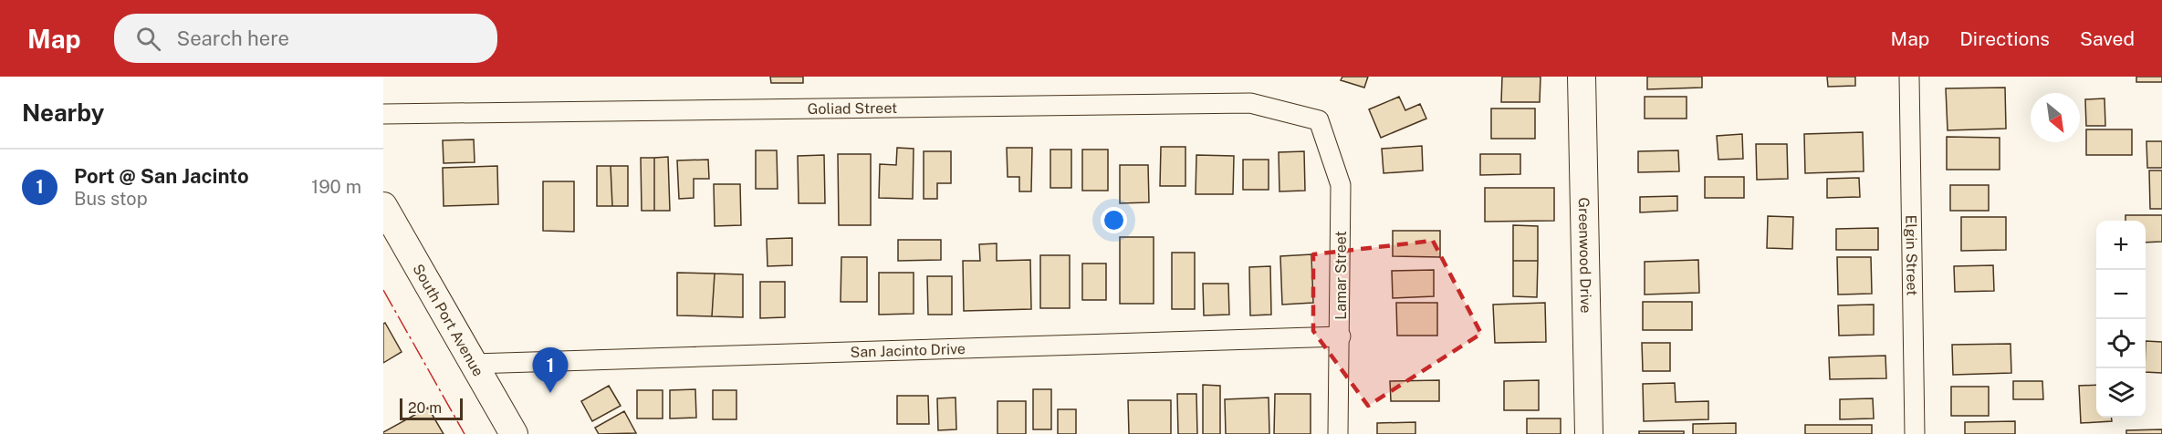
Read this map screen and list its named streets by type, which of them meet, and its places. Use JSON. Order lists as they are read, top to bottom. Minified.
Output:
{"streets":{"main road":["Greenwood Drive","South Port Avenue"],"street":["Goliad Street","Elgin Street","Lamar Street","San Jacinto Drive"]},"crossings":[["Goliad Street","Lamar Street"],["Lamar Street","San Jacinto Drive"],["South Port Avenue","San Jacinto Drive"]],"scale_bar":"20 m","north":"bottom right","page":{"header":"Map","search":"Search here","nav":["Map","Directions","Saved"],"heading":"Nearby","list":[{"mark":"1","name":"Port @ San Jacinto","note":"Bus stop","value":"190 m"}],"map_buttons":["+","−"],"pins":"1","scale":"20 m"}}
